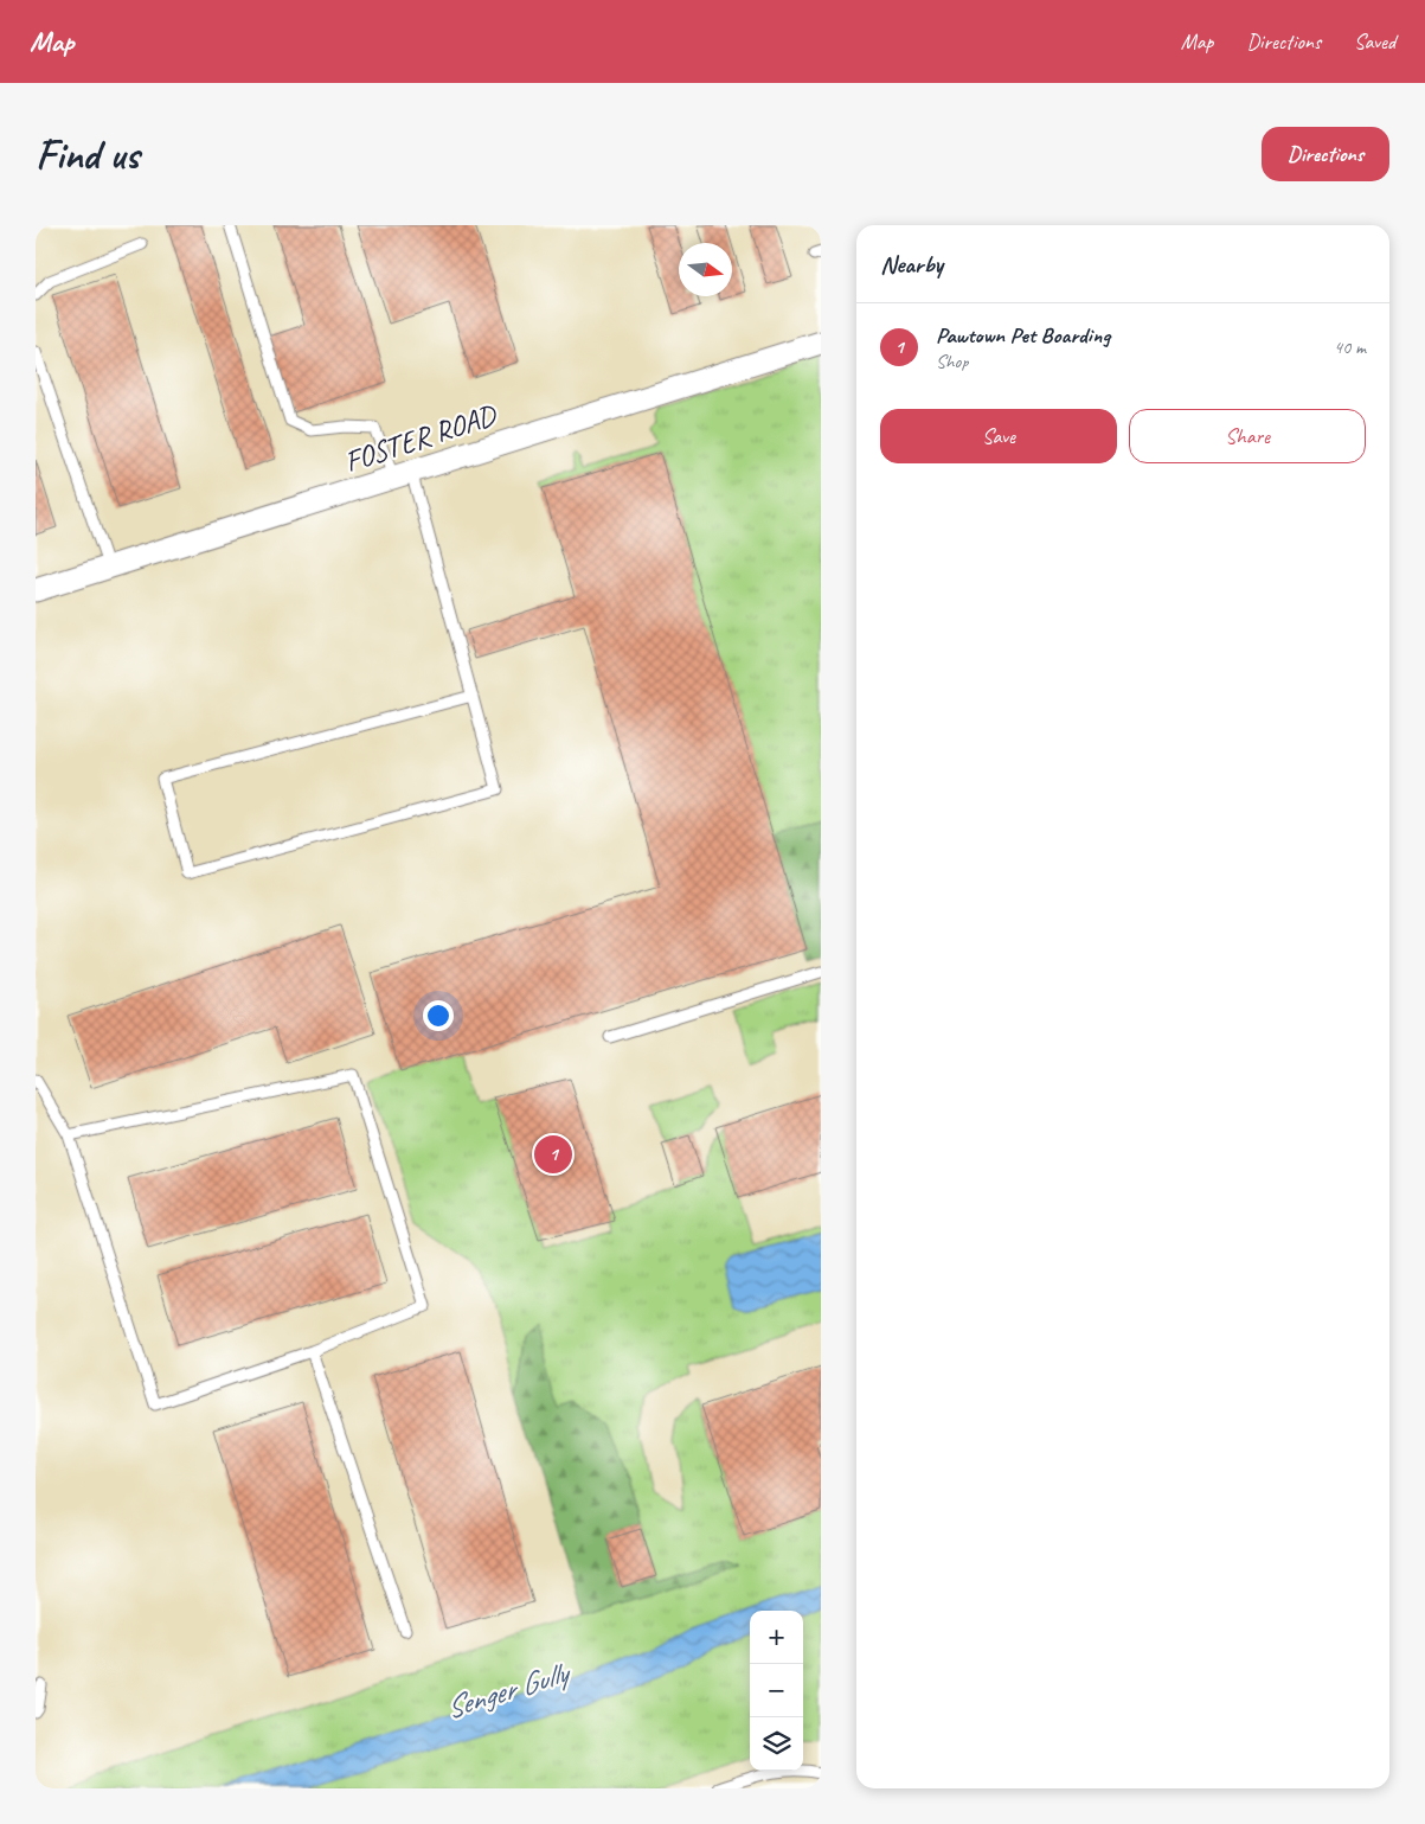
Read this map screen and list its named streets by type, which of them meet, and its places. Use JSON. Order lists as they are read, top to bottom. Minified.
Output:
{"streets":{"street":["FOSTER ROAD"]},"water":["Senger Gully"],"north":"right","page":{"header":"Map","nav":["Map","Directions","Saved"],"buttons":["Directions",["Save","Share"]],"title":"Find us","heading":"Nearby","list":[{"mark":"1","name":"Pawtown Pet Boarding","note":"Shop","value":"40 m"}],"pins":"1","map_buttons":["+","−"]}}
